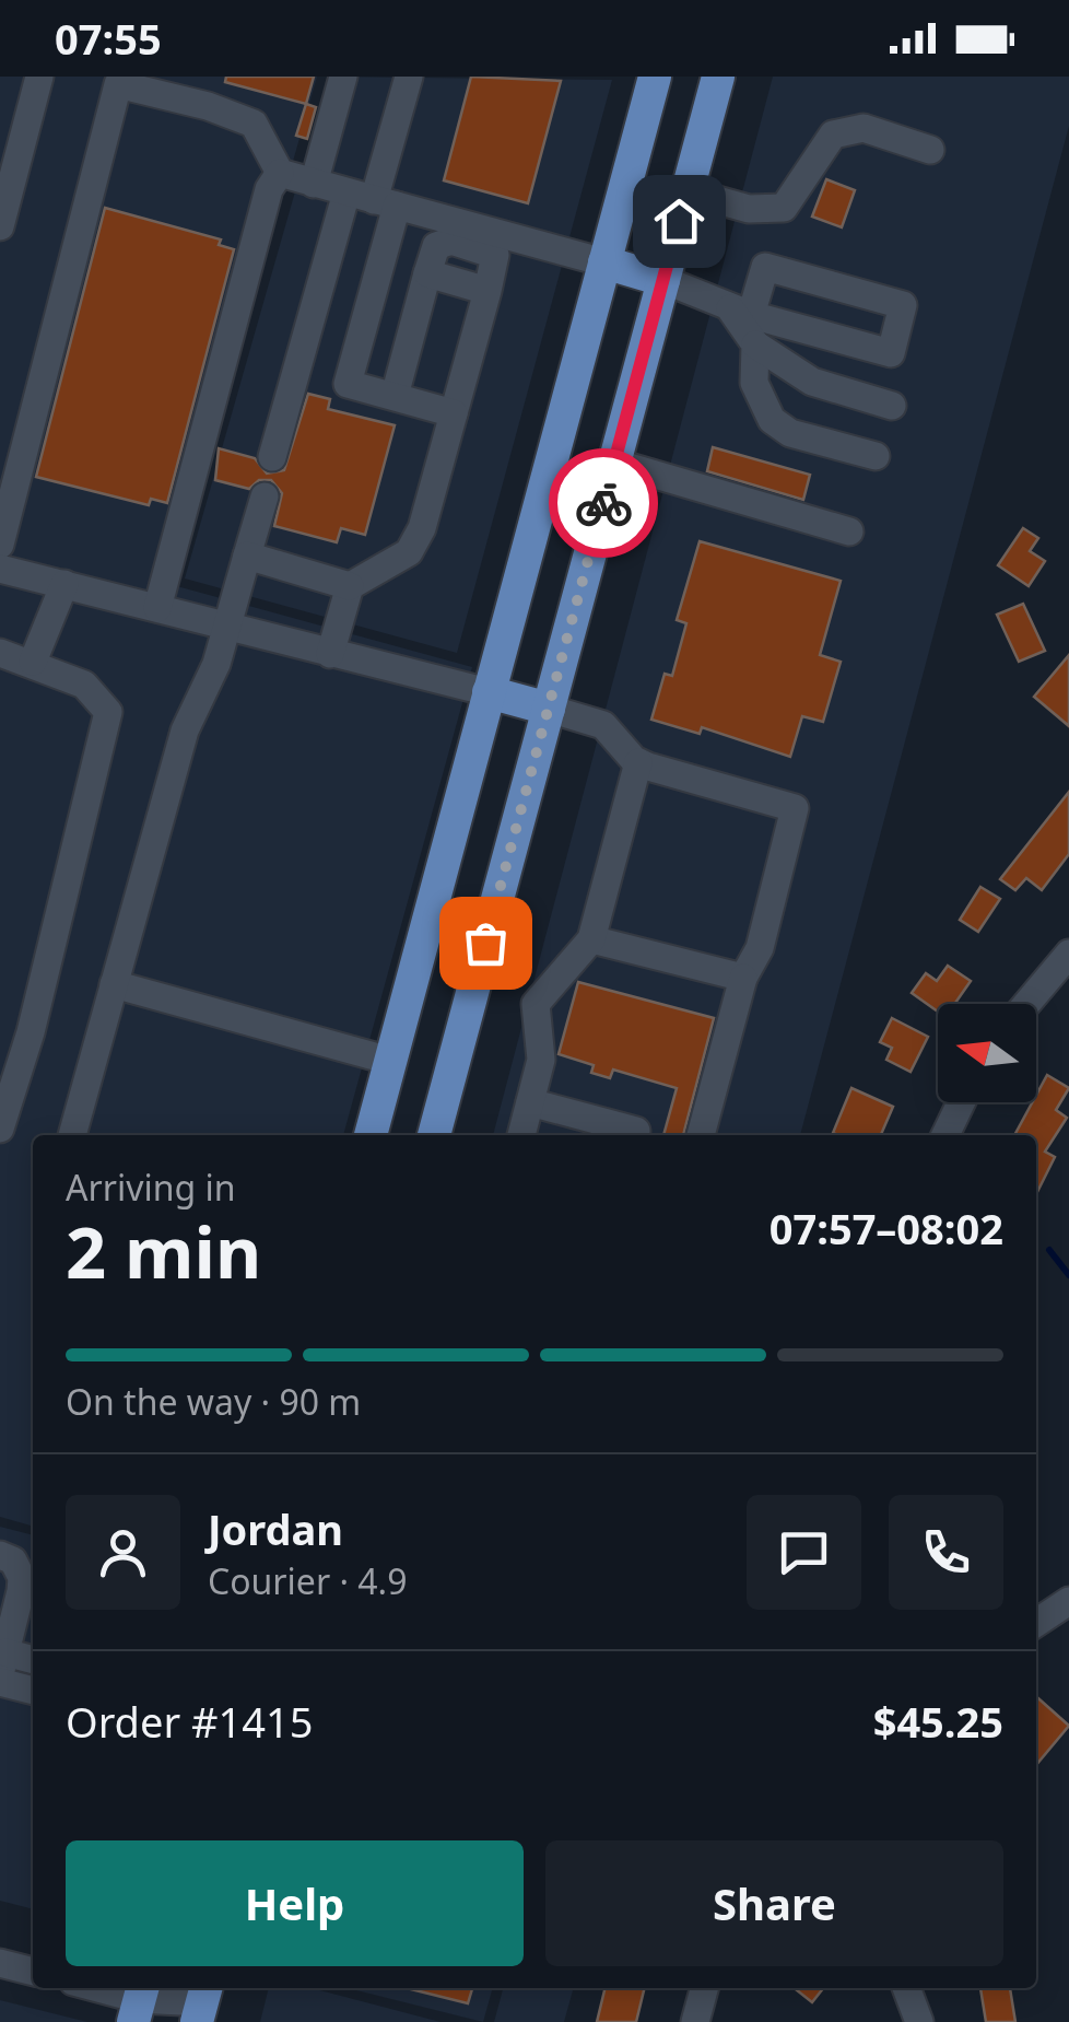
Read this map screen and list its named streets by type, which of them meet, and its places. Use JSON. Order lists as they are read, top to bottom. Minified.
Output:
{"north":"left","page":{"status":"07:55","heading":["2 min","Arriving in","07:57–08:02"],"panel":["Jordan","Courier · 4.9","Order #1415","$45.25"],"bar":"On the way · 90 m","buttons":["Help","Share"]}}
